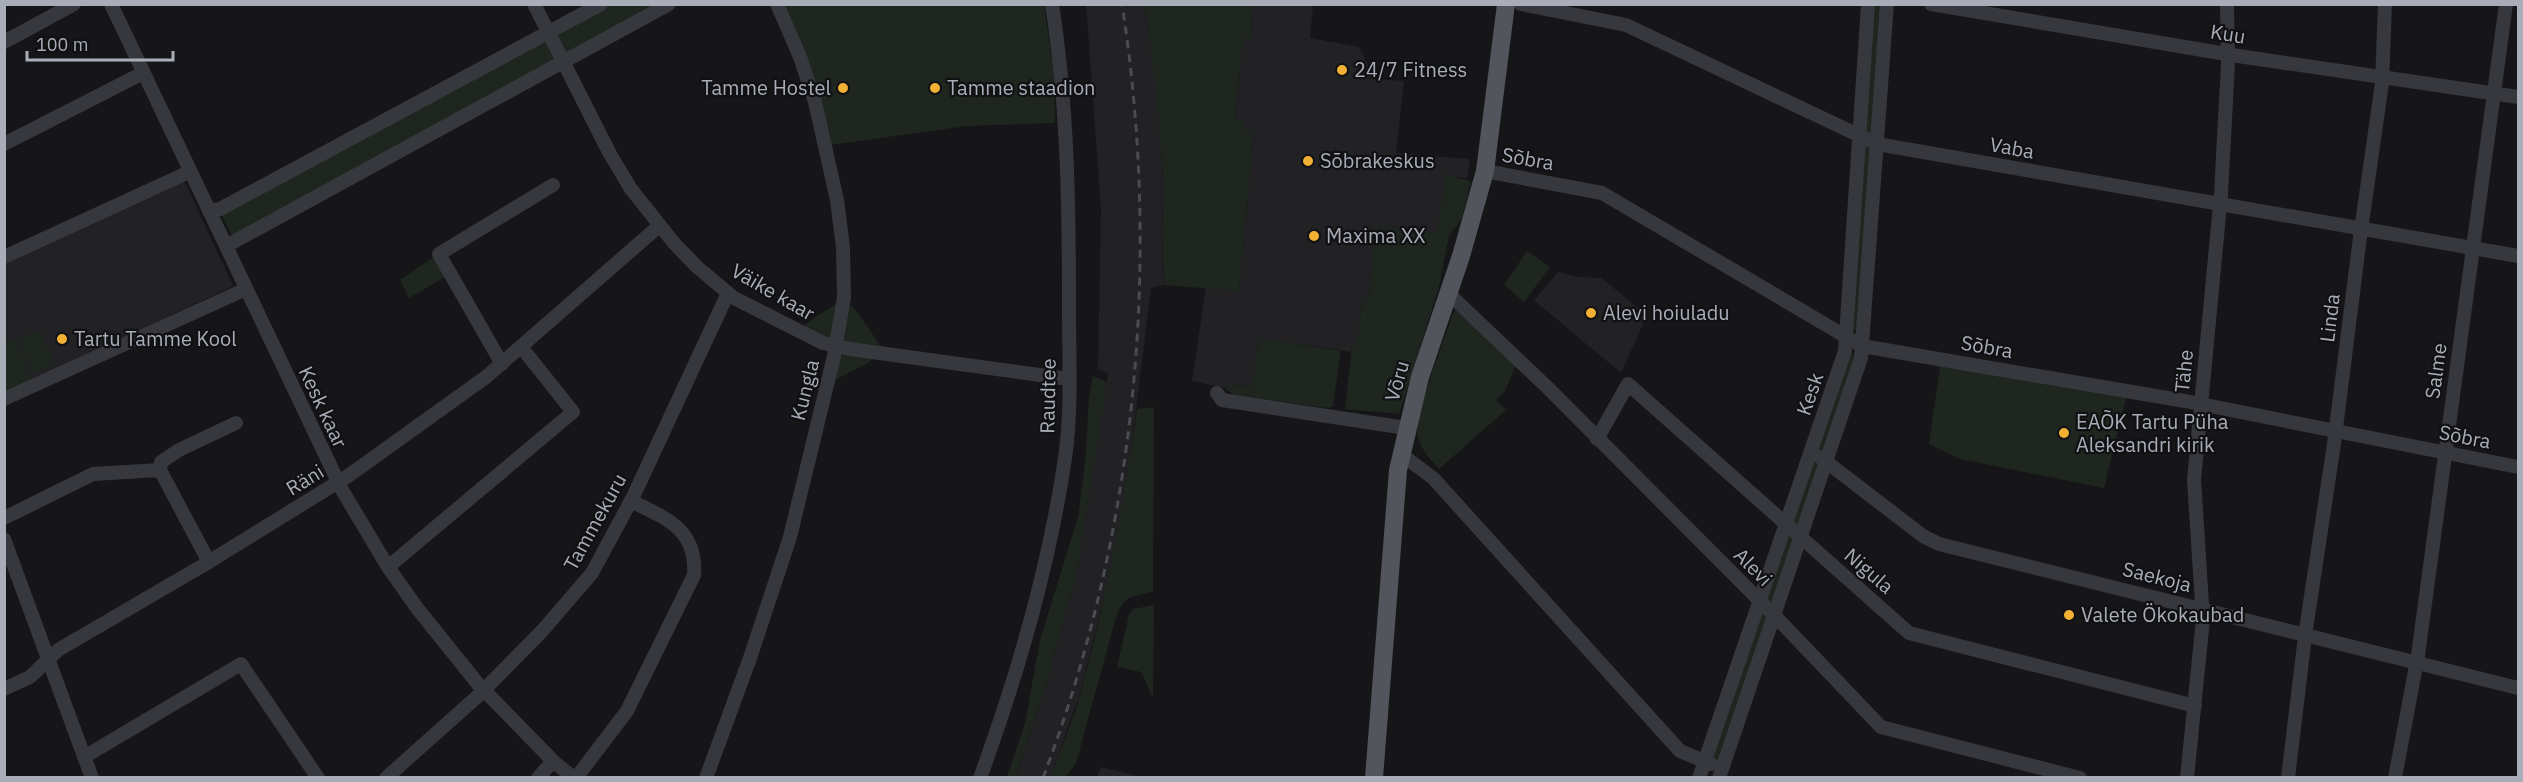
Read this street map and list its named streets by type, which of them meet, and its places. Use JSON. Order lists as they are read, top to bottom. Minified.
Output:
{"streets":{"main road":["Võru"],"street":["Kuu","Vaba","Sõbra","Väike kaar","Linda","Tähe","Salme","Kungla","Kesk","Raudtee","Kesk kaar","Räni","Tammekuru","Alevi","Nigula","Saekoja"]},"crossings":[["Kuu","Linda"],["Kuu","Tähe"],["Kuu","Salme"],["Vaba","Linda"],["Vaba","Tähe"],["Vaba","Salme"],["Vaba","Kesk"],["Sõbra","Linda"],["Sõbra","Tähe"],["Sõbra","Salme"],["Sõbra","Võru"],["Sõbra","Kesk"],["Väike kaar","Kungla"],["Väike kaar","Raudtee"],["Väike kaar","Räni"],["Väike kaar","Tammekuru"],["Linda","Saekoja"],["Tähe","Nigula"],["Tähe","Saekoja"],["Salme","Saekoja"],["Võru","Alevi"],["Kesk","Alevi"],["Kesk","Nigula"],["Kesk","Saekoja"],["Kesk kaar","Räni"],["Kesk kaar","Tammekuru"],["Alevi","Nigula"]],"places":["24/7 Fitness","Tamme Hostel","Tamme staadion","Sõbrakeskus","Maxima XX","Alevi hoiuladu","Tartu Tamme Kool","EAÕK Tartu Püha Aleksandri kirik","Valete Ökokaubad"],"scale_bar":"100 m"}
